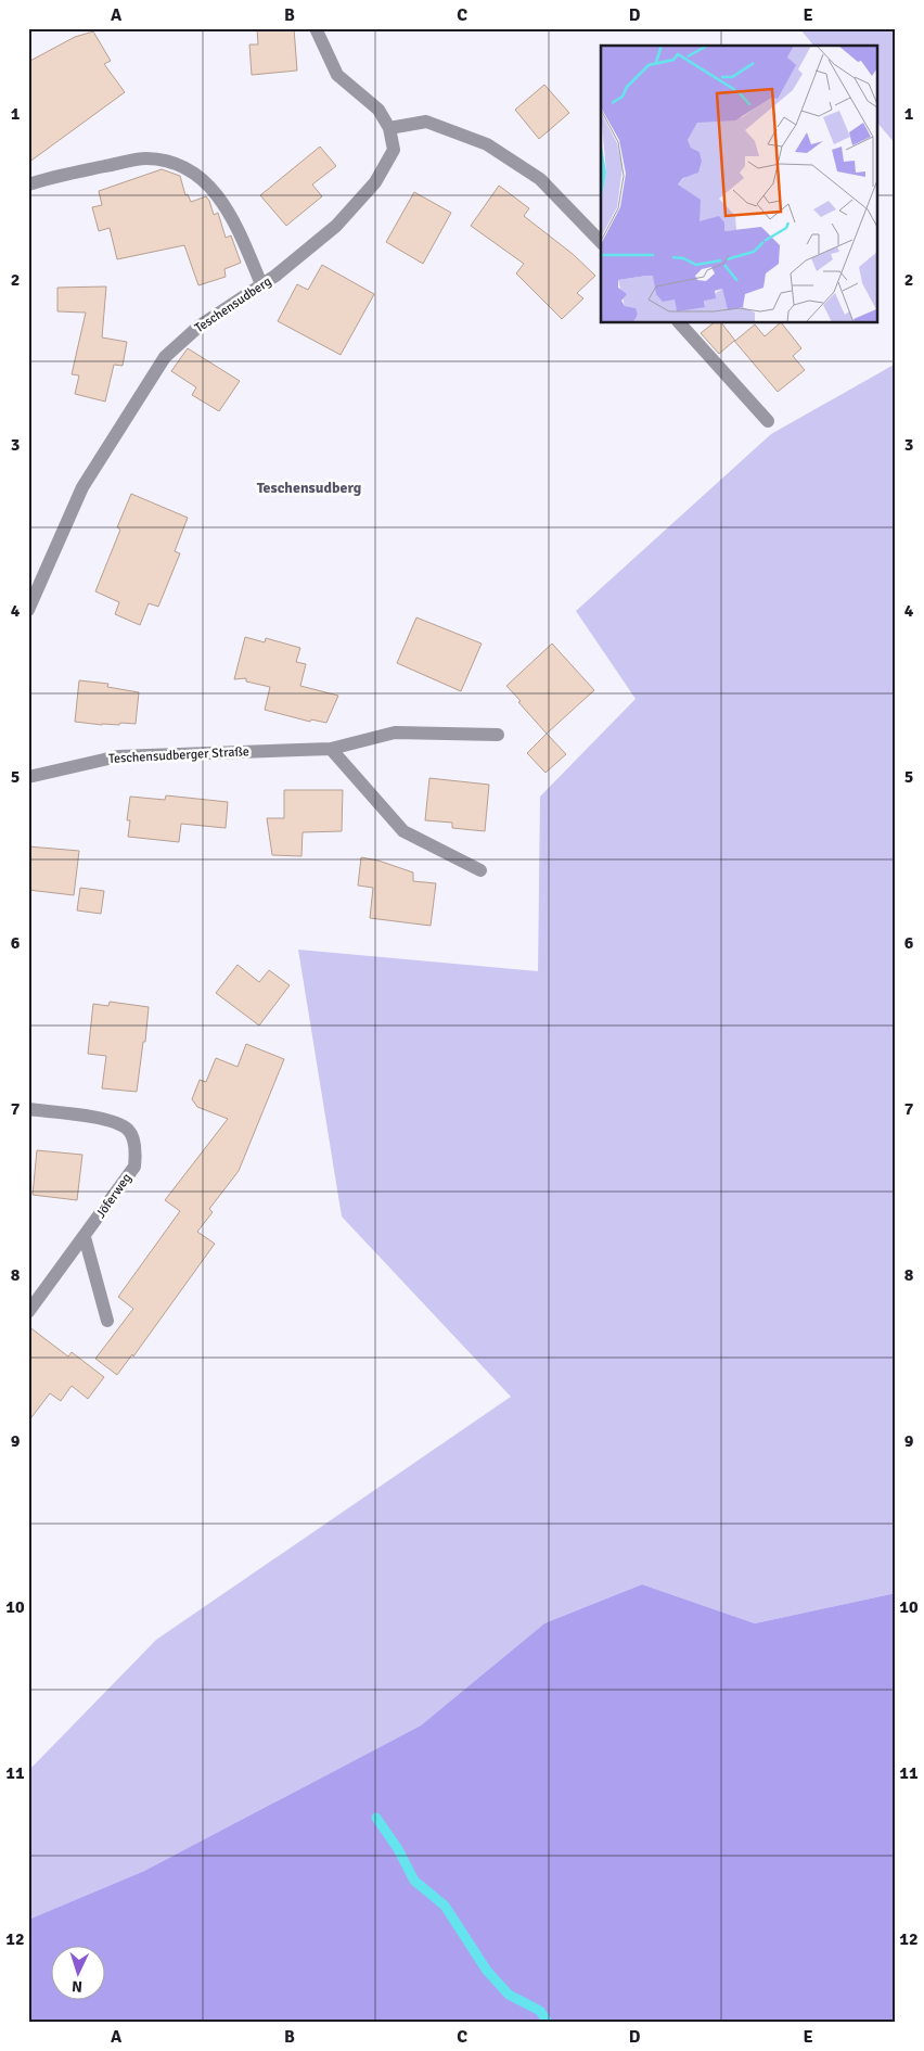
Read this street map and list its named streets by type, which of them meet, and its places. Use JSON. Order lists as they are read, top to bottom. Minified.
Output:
{"streets":{"street":["Teschensudberg","Teschensudberger Straße","Jöferweg"]},"districts":["Teschensudberg"],"north":"bottom","grid":{"columns":["A","B","C","D","E"],"rows":["1","2","3","4","5","6","7","8","9","10","11","12"]}}
